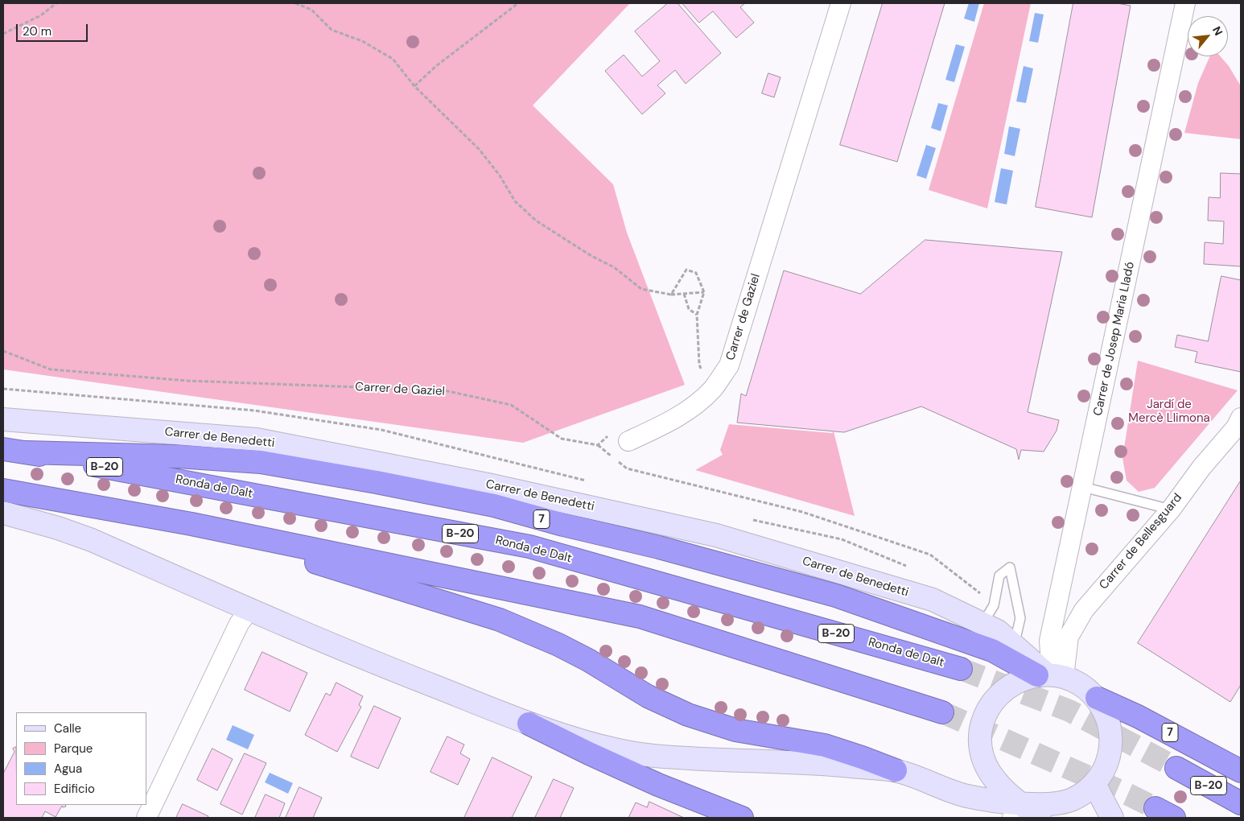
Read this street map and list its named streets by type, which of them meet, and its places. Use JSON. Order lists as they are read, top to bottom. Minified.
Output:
{"streets":{"highway":["B-20","Ronda de Dalt","7"],"street":["Carrer de Gaziel","Carrer de Josep Maria Lladó","Carrer de Benedetti","Carrer de Bellesguard"]},"crossings":[["Carrer de Josep Maria Lladó","Carrer de Benedetti"],["Carrer de Josep Maria Lladó","7"],["Carrer de Josep Maria Lladó","Carrer de Bellesguard"],["Carrer de Benedetti","7"],["Carrer de Benedetti","Carrer de Bellesguard"],["Ronda de Dalt","7"],["7","Carrer de Bellesguard"]],"parks":["Jardí de Mercè Llimona"],"legend":["Calle","Parque","Agua","Edificio"],"scale_bar":"20 m","north":"top right"}
